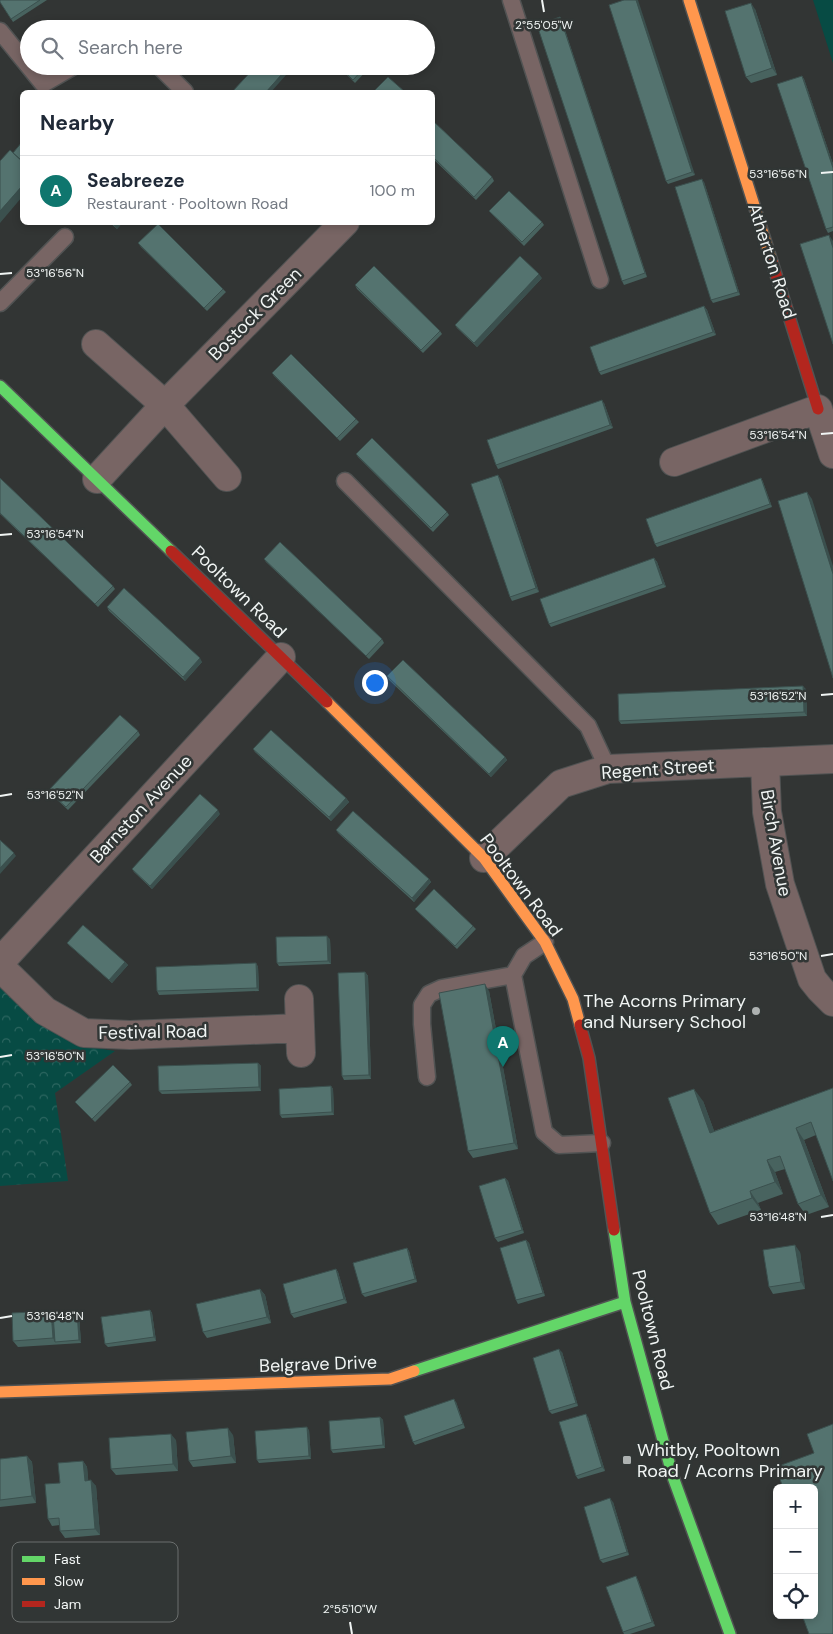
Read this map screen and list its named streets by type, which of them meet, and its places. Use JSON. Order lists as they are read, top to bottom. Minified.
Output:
{"streets":{"street":["Atherton Road","Bostock Green","Pooltown Road","Regent Street","Barnston Avenue","Birch Avenue","Festival Road","Belgrave Drive"]},"crossings":[["Bostock Green","Pooltown Road"],["Pooltown Road","Regent Street"],["Pooltown Road","Barnston Avenue"],["Pooltown Road","Belgrave Drive"],["Regent Street","Birch Avenue"]],"places":{"other":["The Acorns Primary and Nursery School"],"transit":["Whitby, Pooltown Road / Acorns Primary"]},"legend":["Fast","Slow","Jam"],"page":{"search":"Search here","heading":"Nearby","list":[{"mark":"A","name":"Seabreeze","note":"Restaurant · Pooltown Road","value":"100 m"}],"pins":"A","map_buttons":["+","−"]},"coordinates":["2°55'05\"W","53°16'56\"N","53°16'54\"N","53°16'52\"N","53°16'50\"N","53°16'48\"N","2°55'10\"W"]}
